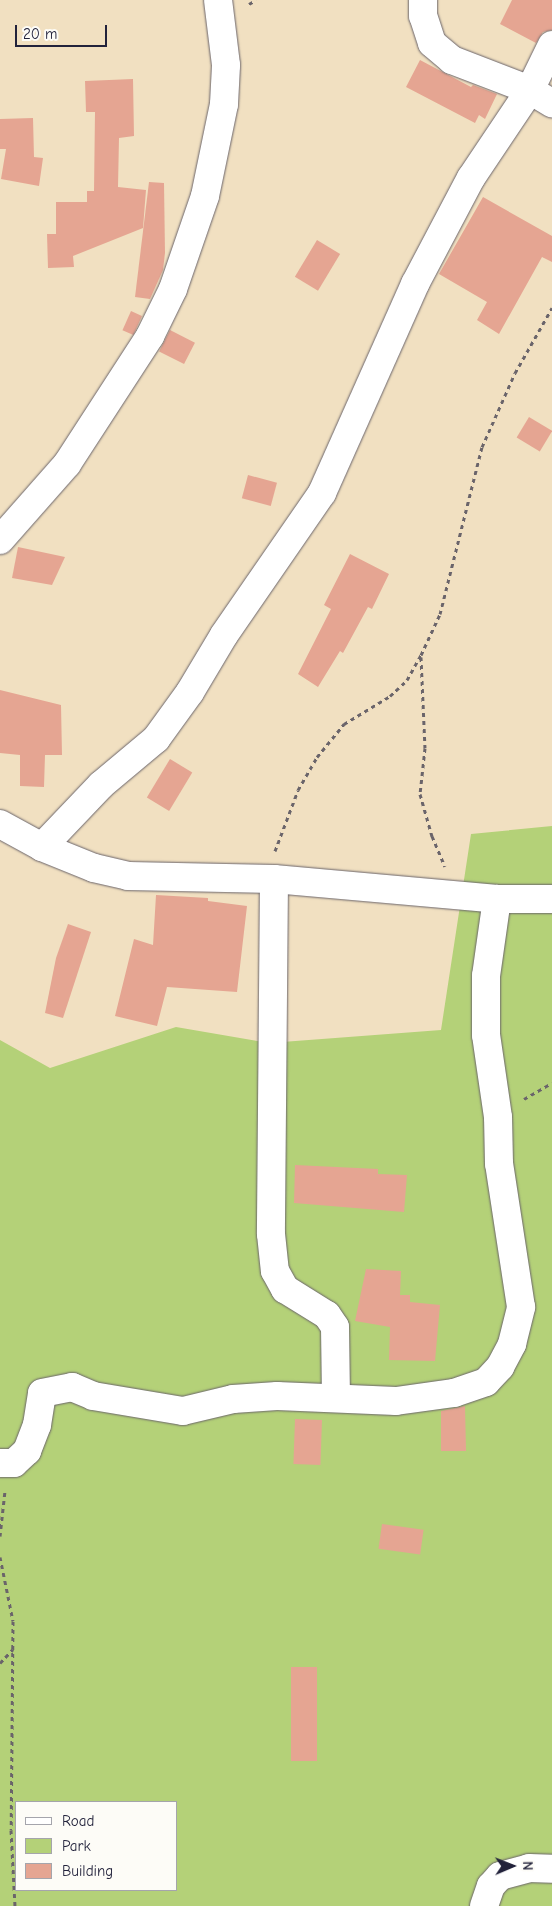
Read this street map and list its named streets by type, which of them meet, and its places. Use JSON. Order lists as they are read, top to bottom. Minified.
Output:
{"legend":["Road","Park","Building"],"scale_bar":"20 m","north":"right"}
